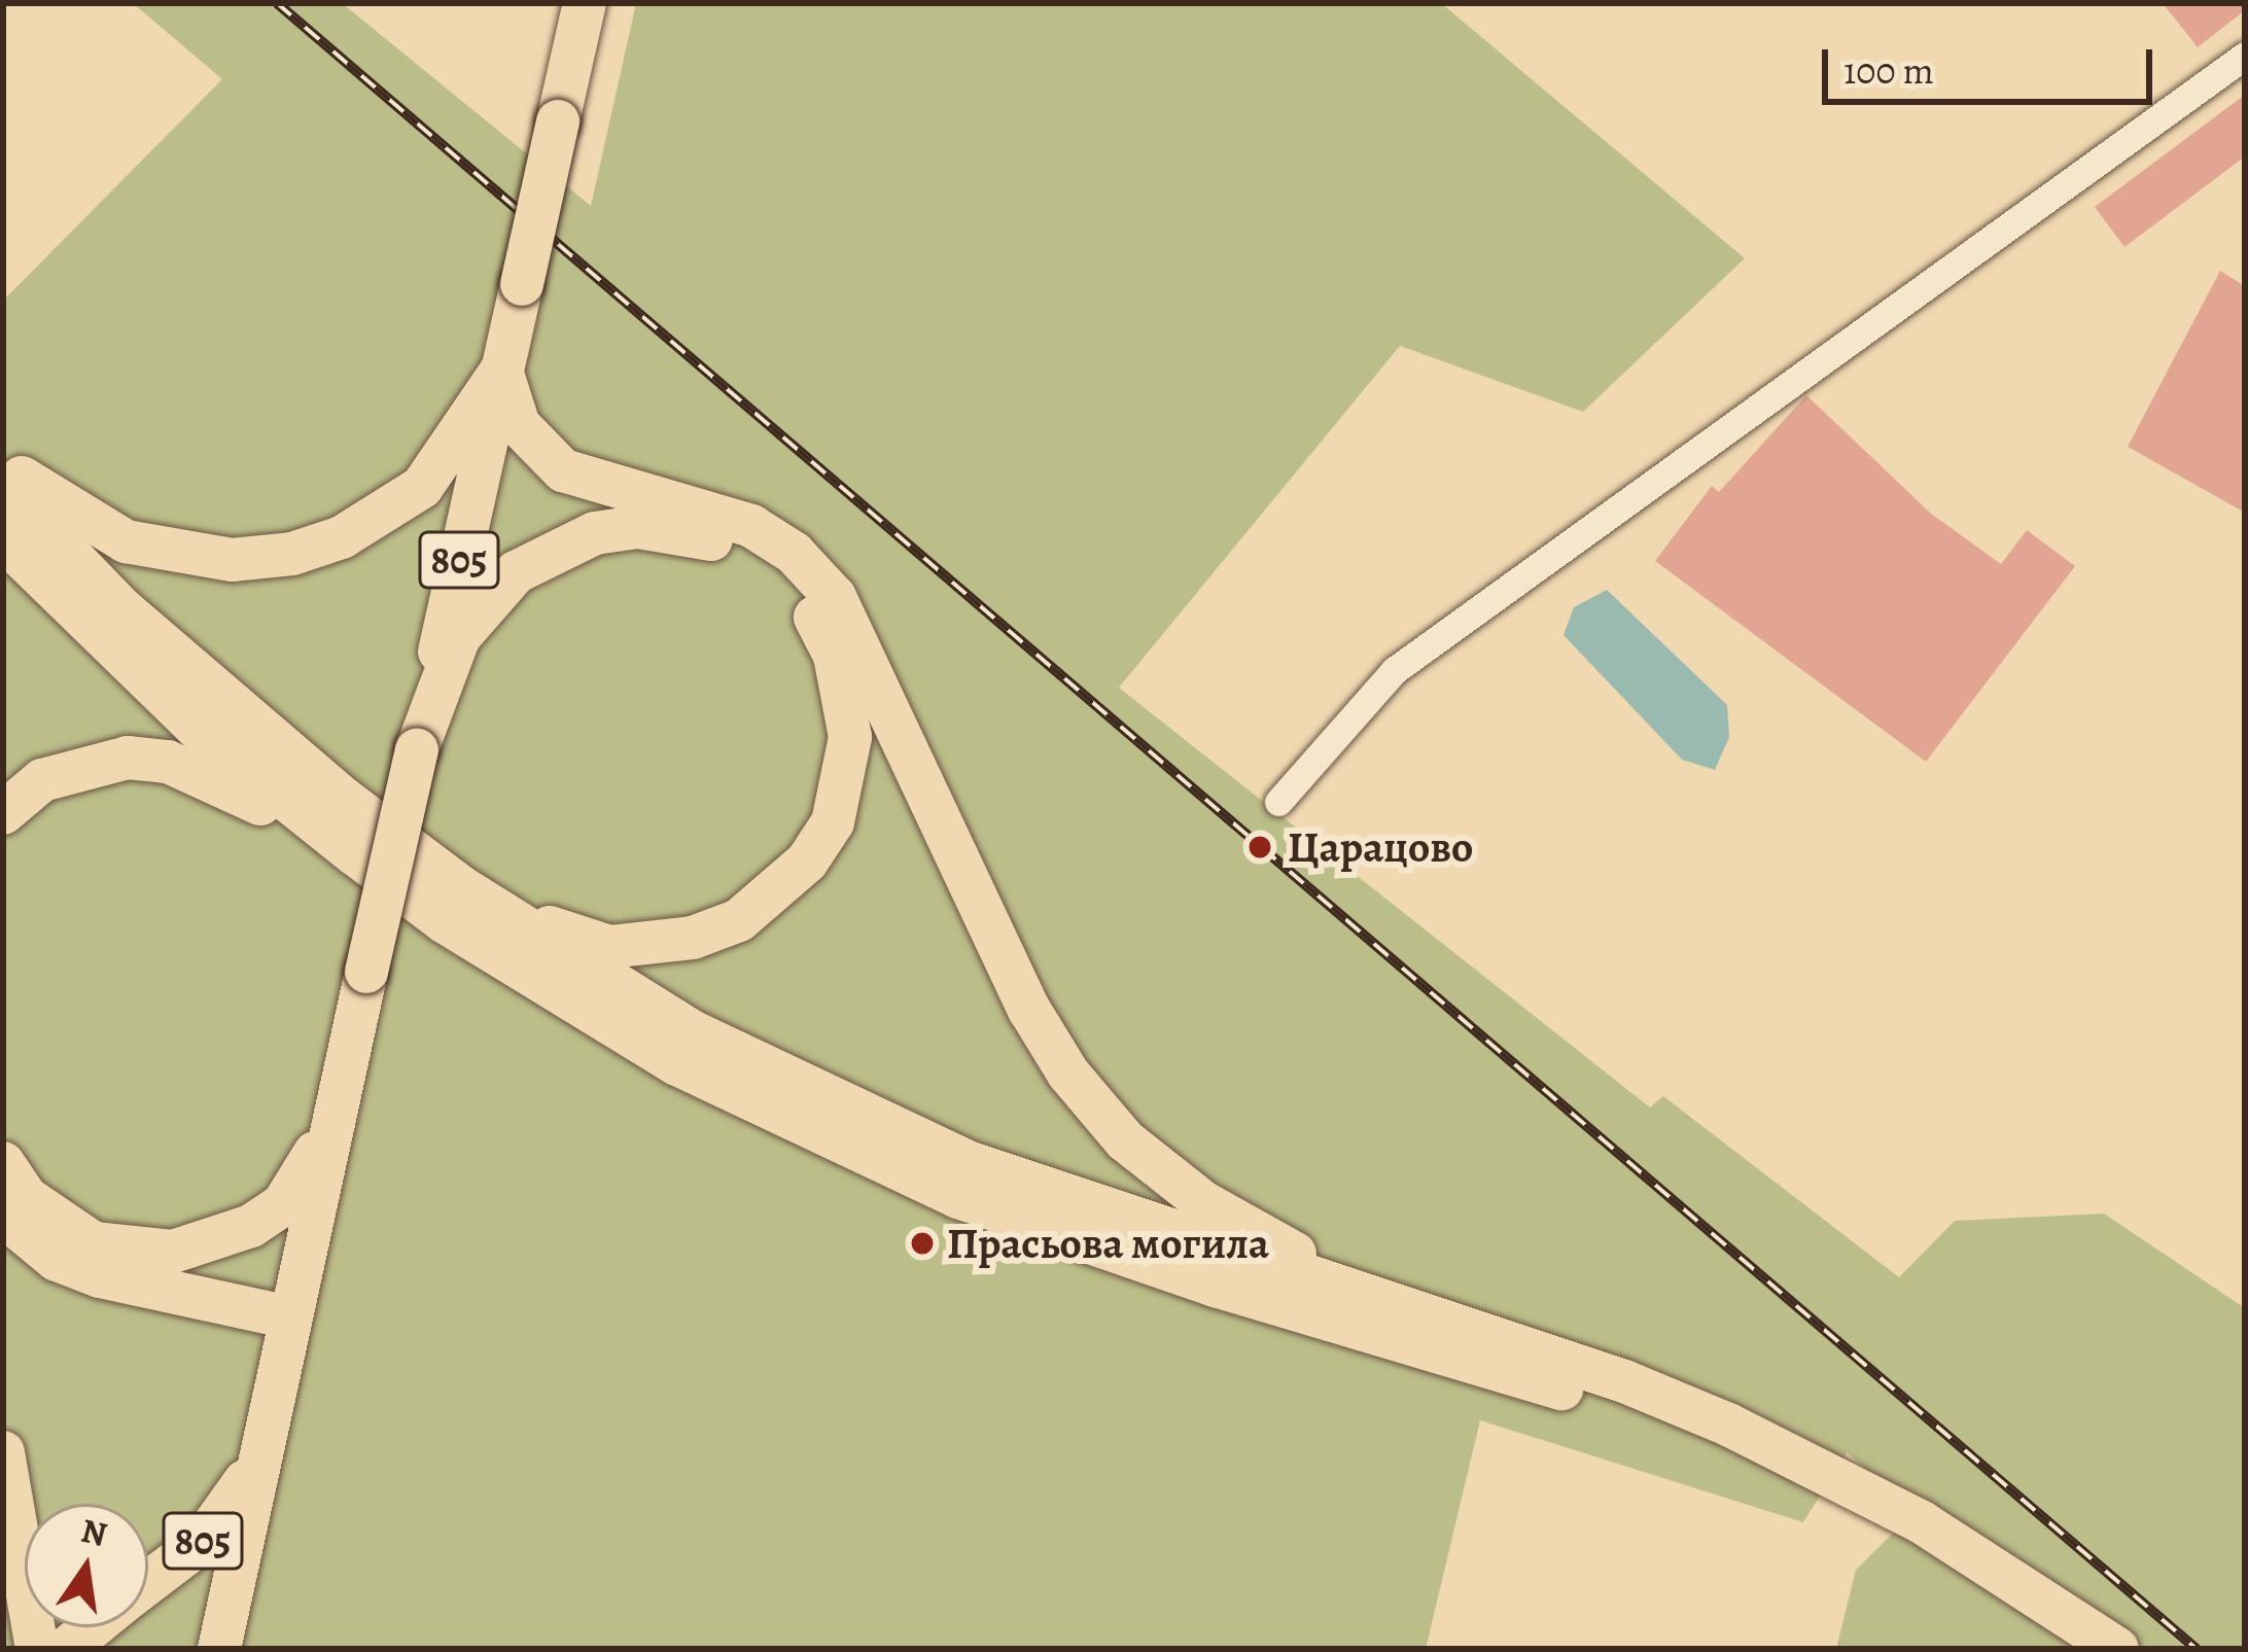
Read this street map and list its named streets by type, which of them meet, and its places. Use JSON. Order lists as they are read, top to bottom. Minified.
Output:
{"streets":{"main road":["805"]},"places":["Царацово","Прасьова могила"],"scale_bar":"100 m","north":"top"}
